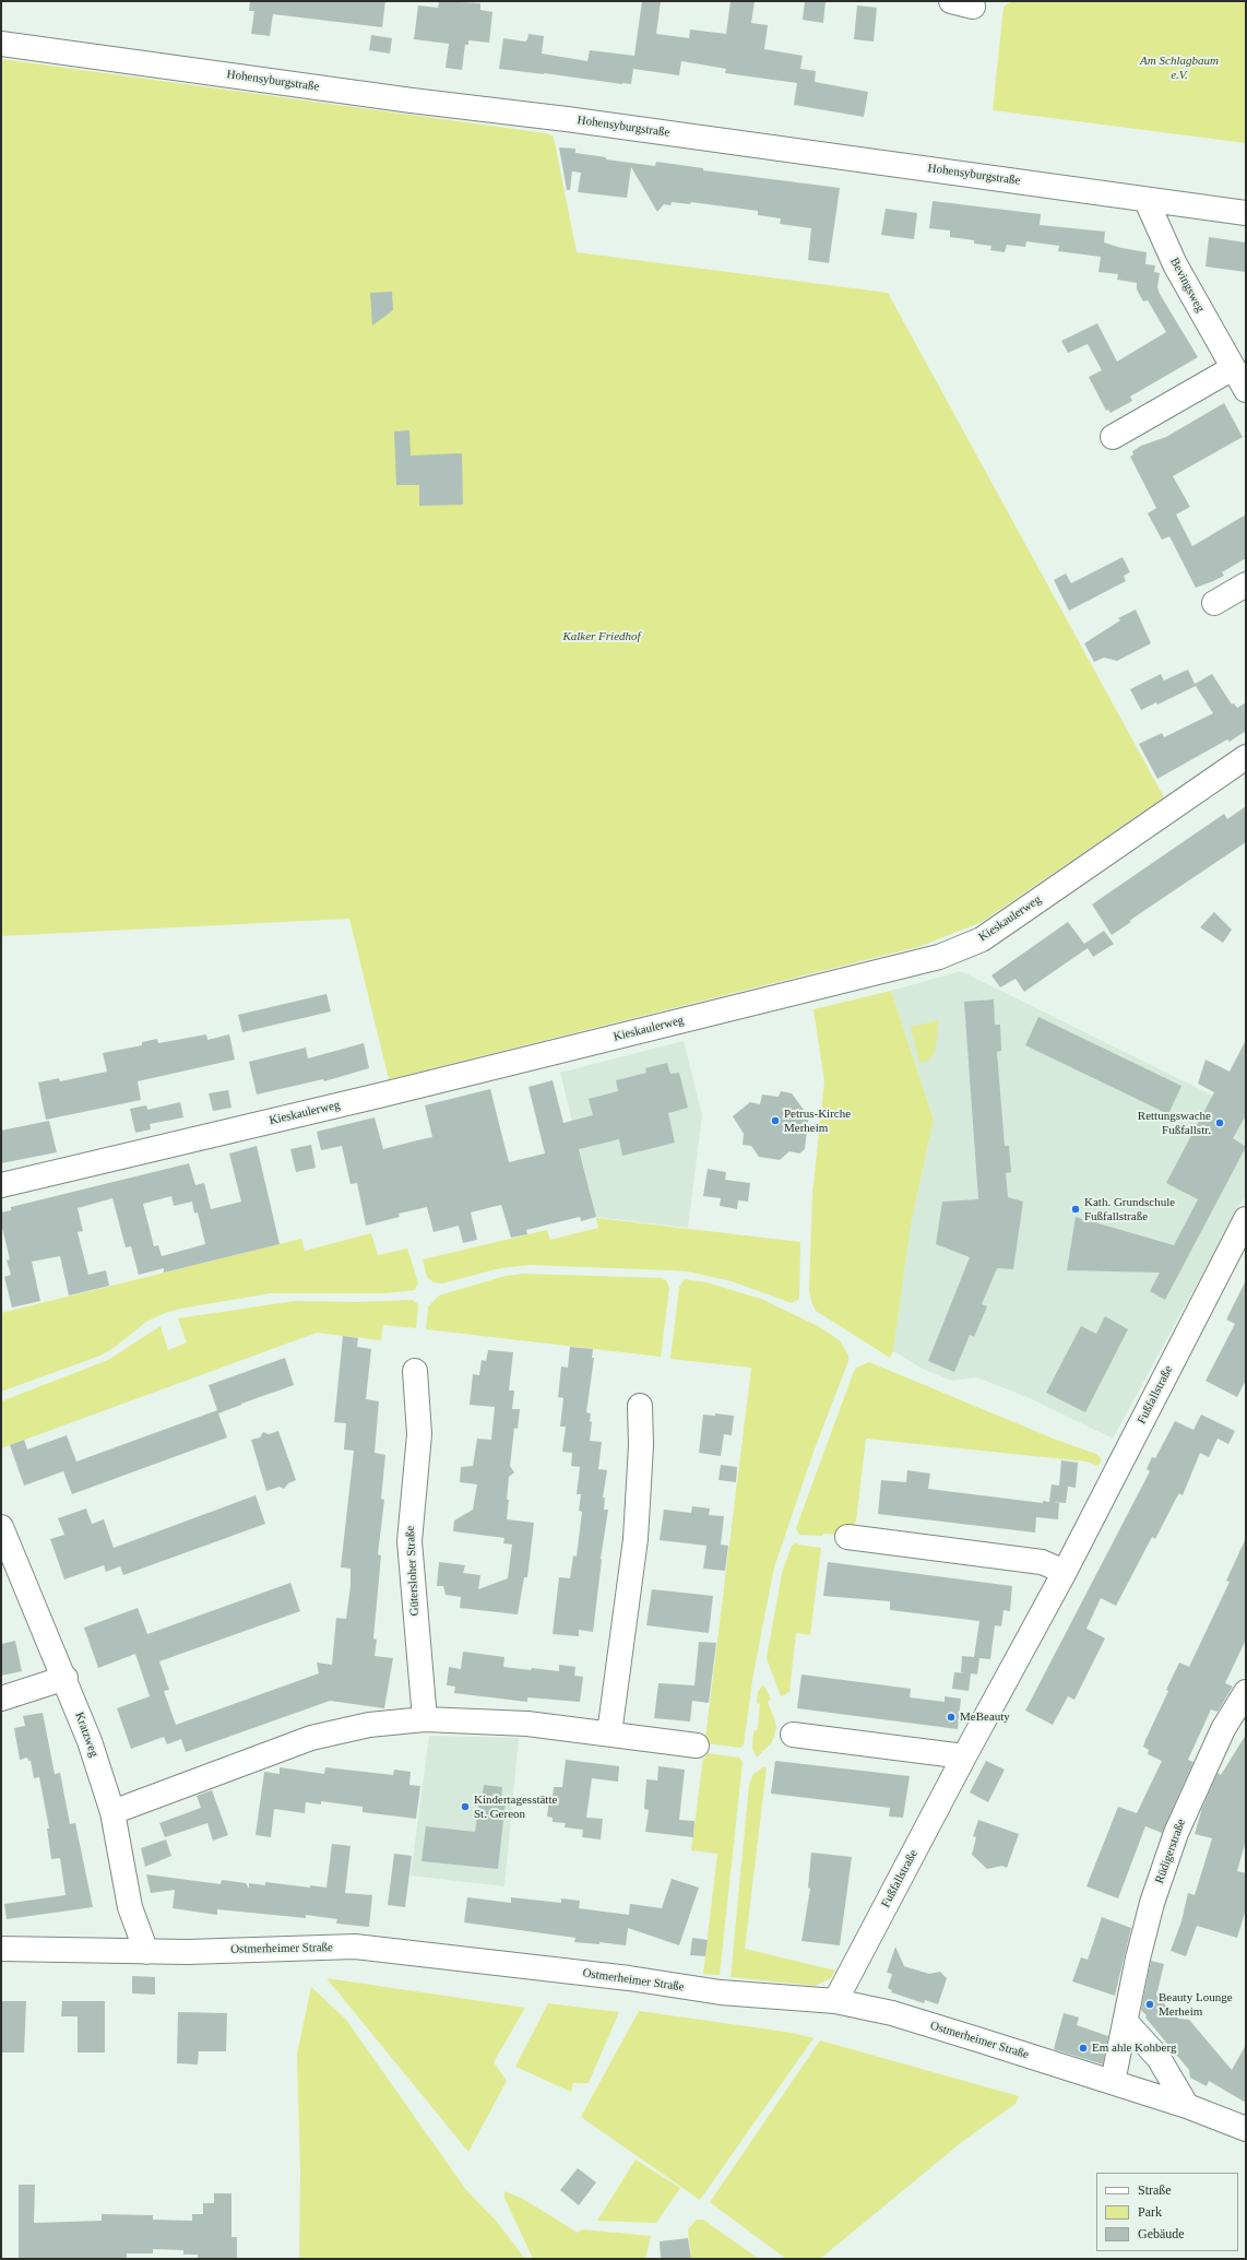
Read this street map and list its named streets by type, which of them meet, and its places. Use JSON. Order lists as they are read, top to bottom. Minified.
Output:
{"streets":{"street":["Hohensyburgstraße","Bevingsweg","Kieskaulerweg","Fußfallstraße","Gütersloher Straße","Kratzweg","Rüdigerstraße","Ostmerheimer Straße"]},"crossings":[["Hohensyburgstraße","Bevingsweg"],["Fußfallstraße","Ostmerheimer Straße"],["Kratzweg","Ostmerheimer Straße"],["Rüdigerstraße","Ostmerheimer Straße"]],"parks":["Am Schlagbaum e.V.","Kalker Friedhof"],"places":["Petrus-Kirche Merheim","Rettungswache Fußfallstr.","Kath. Grundschule Fußfallstraße","MeBeauty","Kindertagesstätte St. Gereon","Beauty Lounge Merheim","Em ahle Kohberg"],"legend":["Straße","Park","Gebäude"]}
